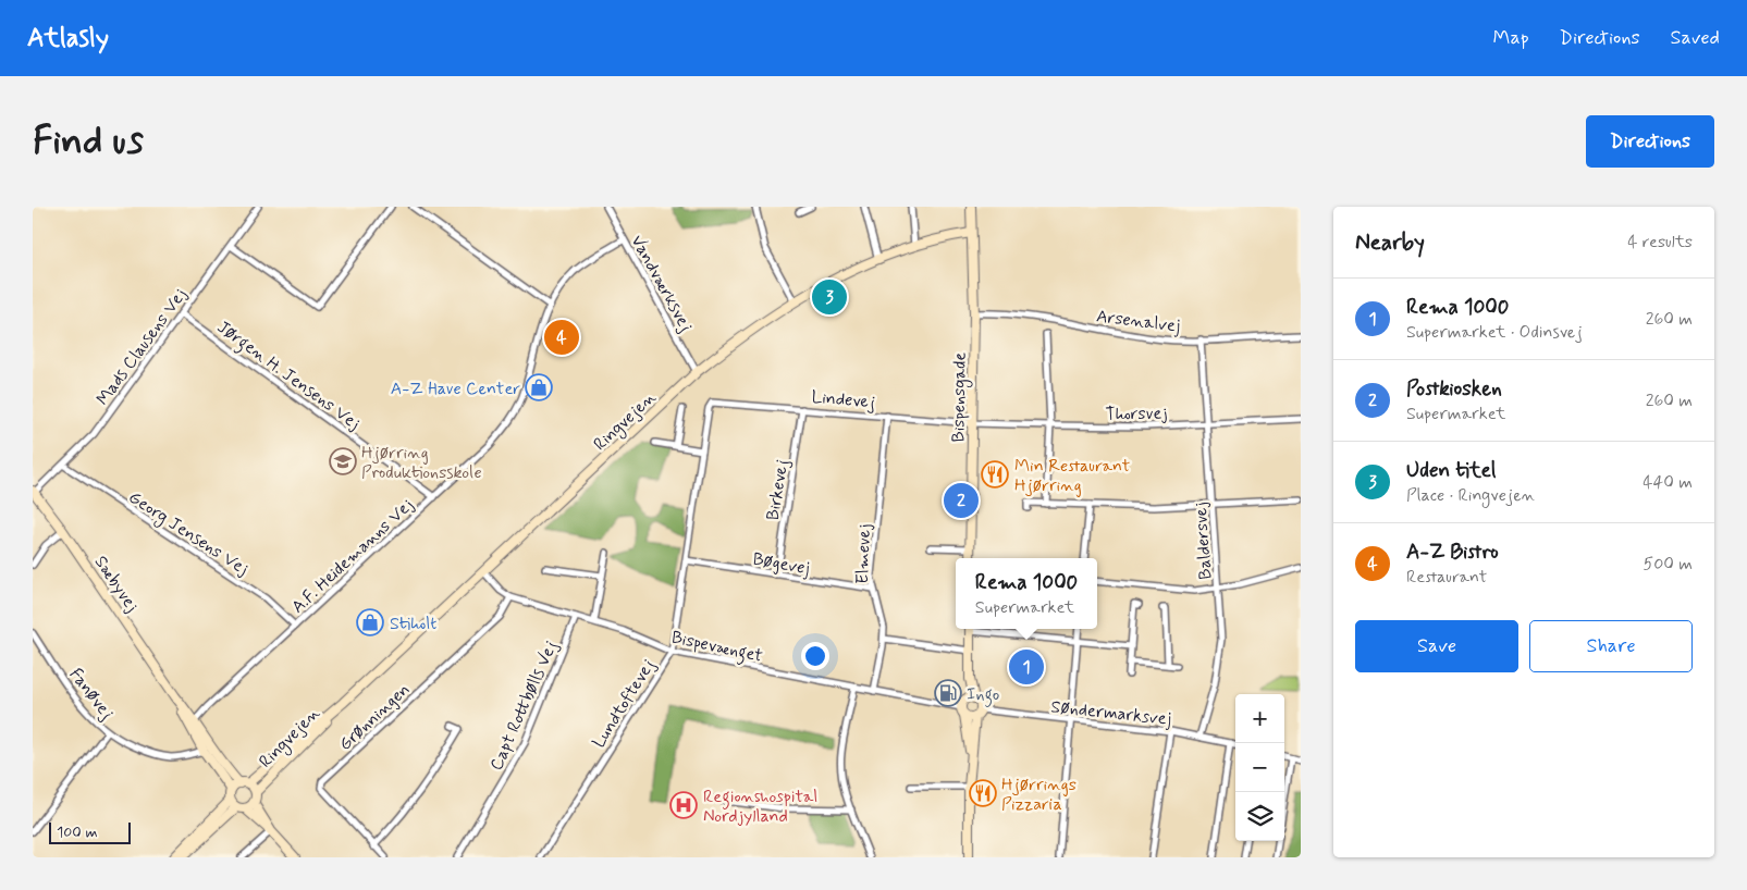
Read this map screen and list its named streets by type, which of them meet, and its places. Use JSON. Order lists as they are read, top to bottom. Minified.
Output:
{"streets":{"main road":["Bispensgade","Ringvejen","Sæbyvej"],"street":["Vandværksvej","Arsenalvej","Mads Clausens Vej","Jørgen H. Jensens Vej","Lindevej","Thorsvej","Birkevej","Georg Jensens Vej","Baldersvej","Elmevej","A.F. Heidemanns Vej","Bøgevej","Bispevænget","Fanøvej","Lundtoftevej","Capt Rottbølls Vej","Søndermarksvej","Grønningen"]},"crossings":[["Vandværksvej","Ringvejen"],["Vandværksvej","A.F. Heidemanns Vej"],["Arsenalvej","Bispensgade"],["Arsenalvej","Baldersvej"],["Mads Clausens Vej","Jørgen H. Jensens Vej"],["Mads Clausens Vej","Georg Jensens Vej"],["Mads Clausens Vej","Sæbyvej"],["Jørgen H. Jensens Vej","A.F. Heidemanns Vej"],["Bispensgade","Lindevej"],["Bispensgade","Thorsvej"],["Bispensgade","Ringvejen"],["Lindevej","Thorsvej"],["Lindevej","Birkevej"],["Lindevej","Elmevej"],["Lindevej","Lundtoftevej"],["Thorsvej","Baldersvej"],["Ringvejen","Sæbyvej"],["Ringvejen","Bispevænget"],["Birkevej","Bøgevej"],["Georg Jensens Vej","A.F. Heidemanns Vej"],["Baldersvej","Søndermarksvej"],["Elmevej","Bøgevej"],["Elmevej","Bispevænget"],["A.F. Heidemanns Vej","Sæbyvej"],["Bøgevej","Lundtoftevej"],["Sæbyvej","Fanøvej"],["Bispevænget","Lundtoftevej"],["Bispevænget","Capt Rottbølls Vej"],["Bispevænget","Grønningen"]],"places":{"shop":["A-Z Have Center","Stiholt"],"school or university":["Hjørring Produktionsskole"],"restaurant":["Min Restaurant Hjørring","Hjørrings Pizzaria"],"fuel station":["Ingo"],"hospital":["Regionshospital Nordjylland"]},"scale_bar":"100 m","page":{"header":"Atlasly","nav":["Map","Directions","Saved"],"buttons":["Directions",["Save","Share"]],"title":"Find us","heading":["Nearby","4 results"],"pins":["3","4","2","1"],"list":[{"mark":"1","name":"Rema 1000","note":"Supermarket · Odinsvej","value":"260 m"},{"mark":"2","name":"Postkiosken","note":"Supermarket","value":"260 m"},{"mark":"3","name":"Uden titel","note":"Place · Ringvejen","value":"440 m"},{"mark":"4","name":"A-Z Bistro","note":"Restaurant","value":"500 m"}],"popup":["Rema 1000","Supermarket"],"map_buttons":["+","−"],"scale":"100 m"}}
